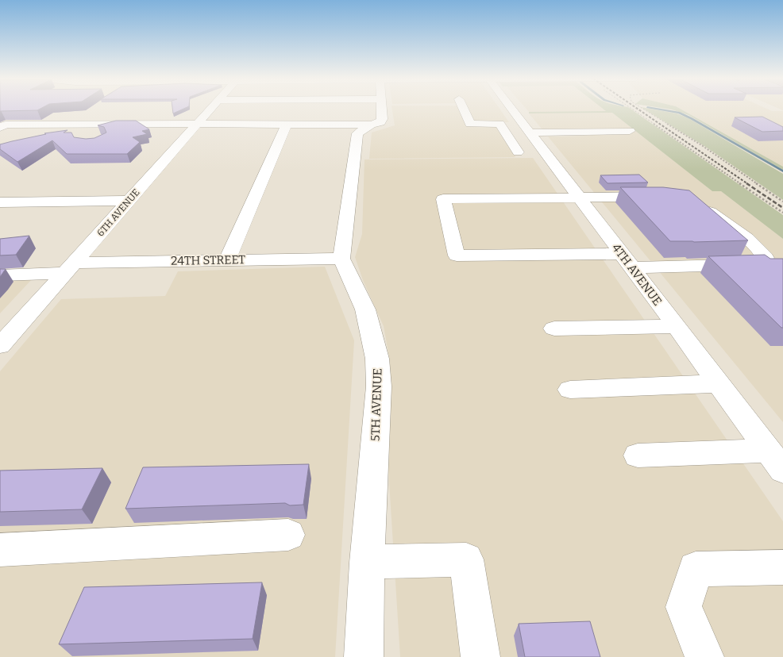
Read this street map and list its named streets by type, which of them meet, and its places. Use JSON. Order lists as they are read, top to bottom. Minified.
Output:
{"streets":{"street":["6TH AVENUE","24TH STREET","4TH AVENUE","5TH AVENUE"]},"crossings":[["6TH AVENUE","24TH STREET"],["24TH STREET","5TH AVENUE"]]}
